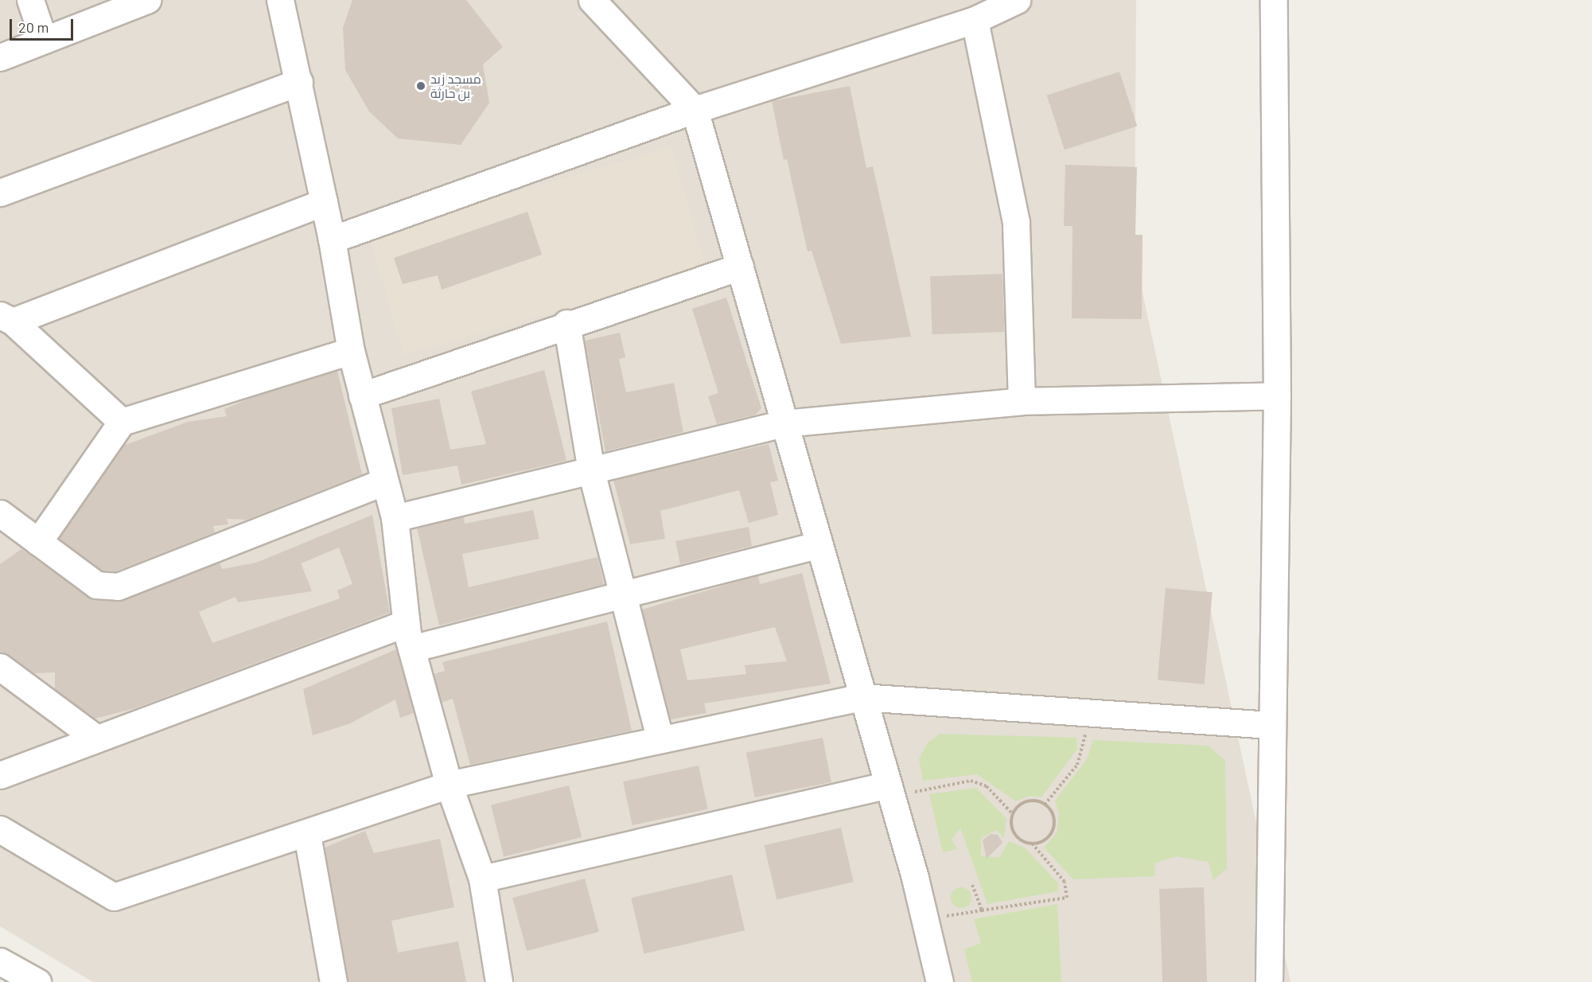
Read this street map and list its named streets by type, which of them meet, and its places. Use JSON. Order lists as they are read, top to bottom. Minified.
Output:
{"places":["مسجد زيد بن حارثة"],"scale_bar":"20 m"}
